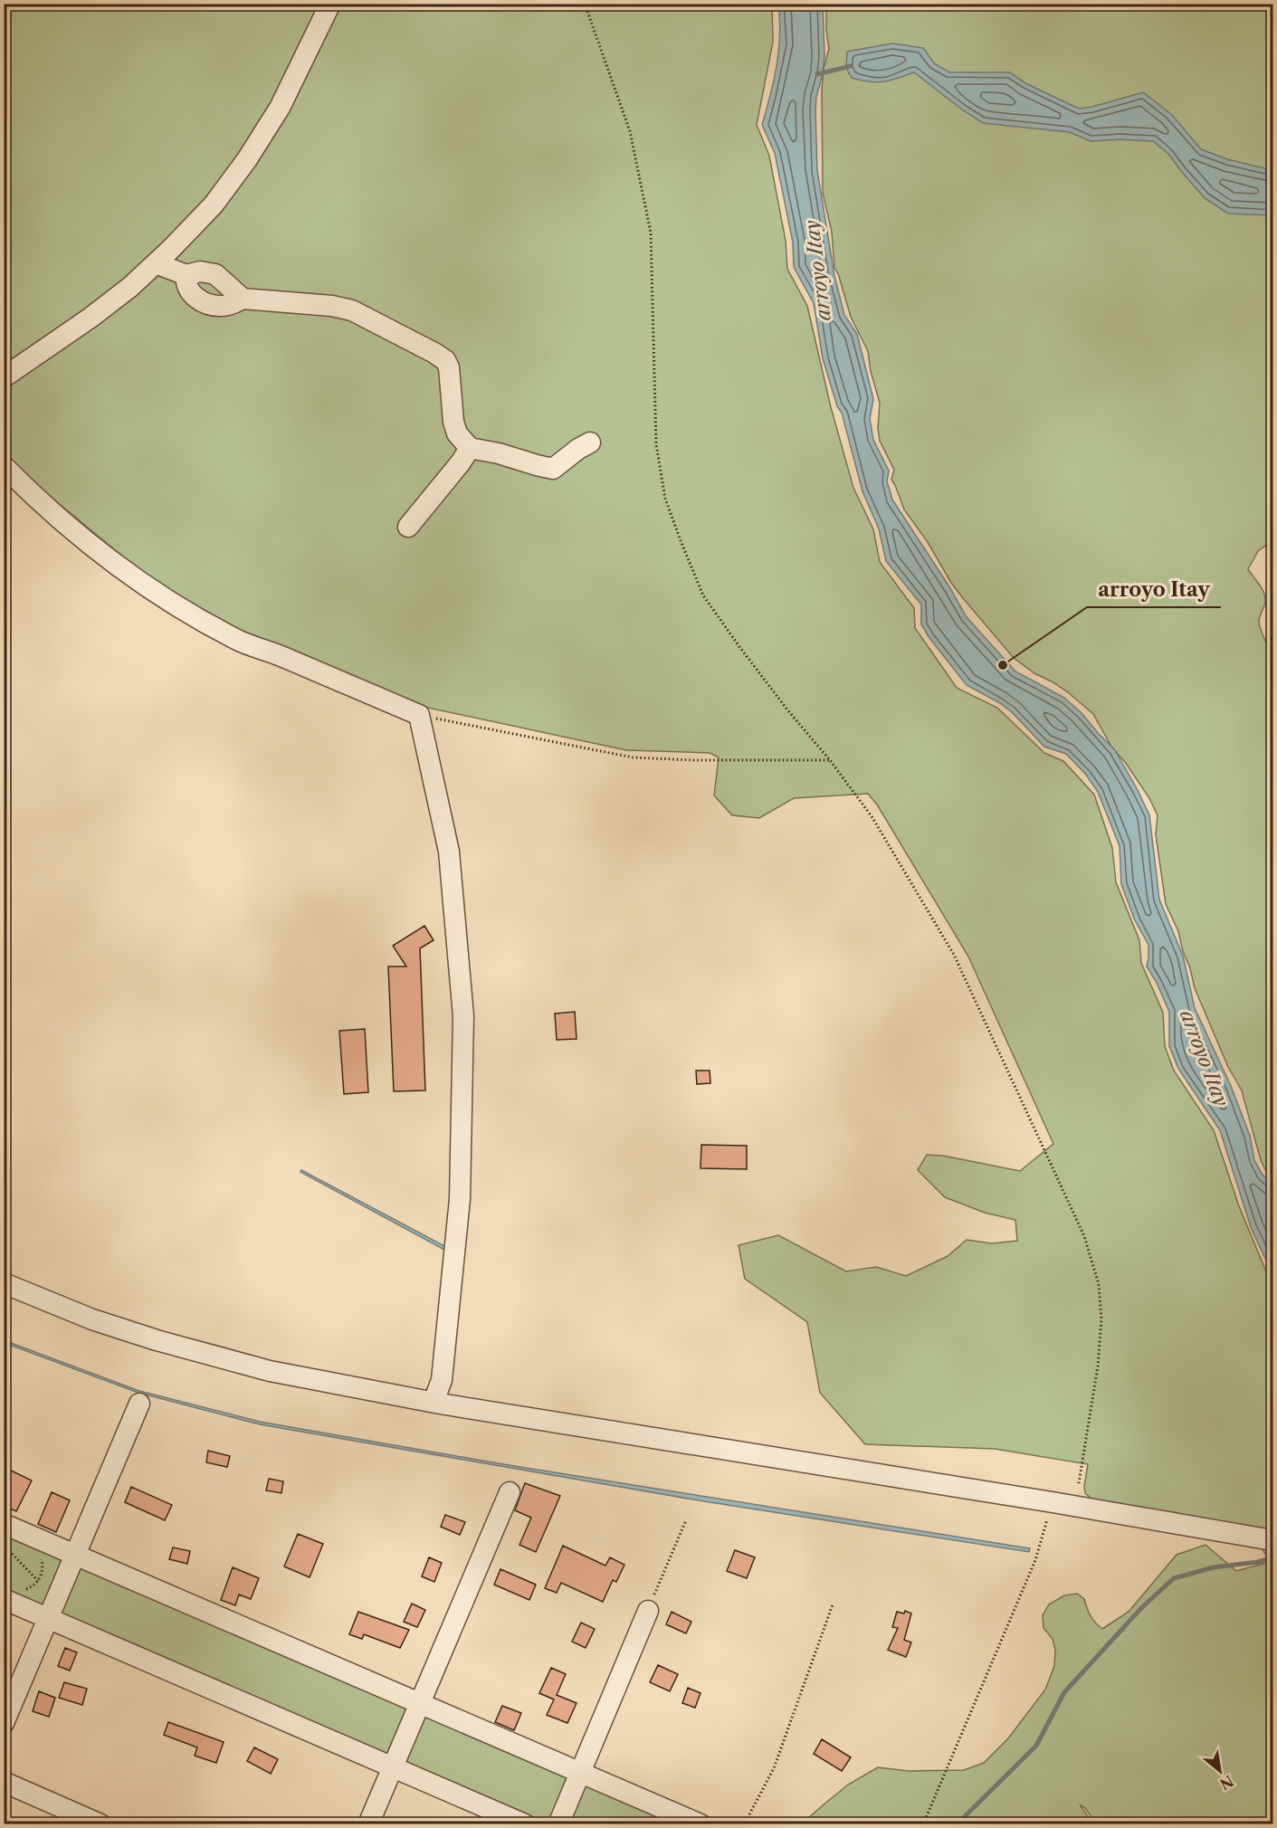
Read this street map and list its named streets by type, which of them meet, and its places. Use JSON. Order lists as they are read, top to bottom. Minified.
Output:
{"water":["arroyo Itay"],"places":["arroyo Itay"],"north":"bottom right"}
